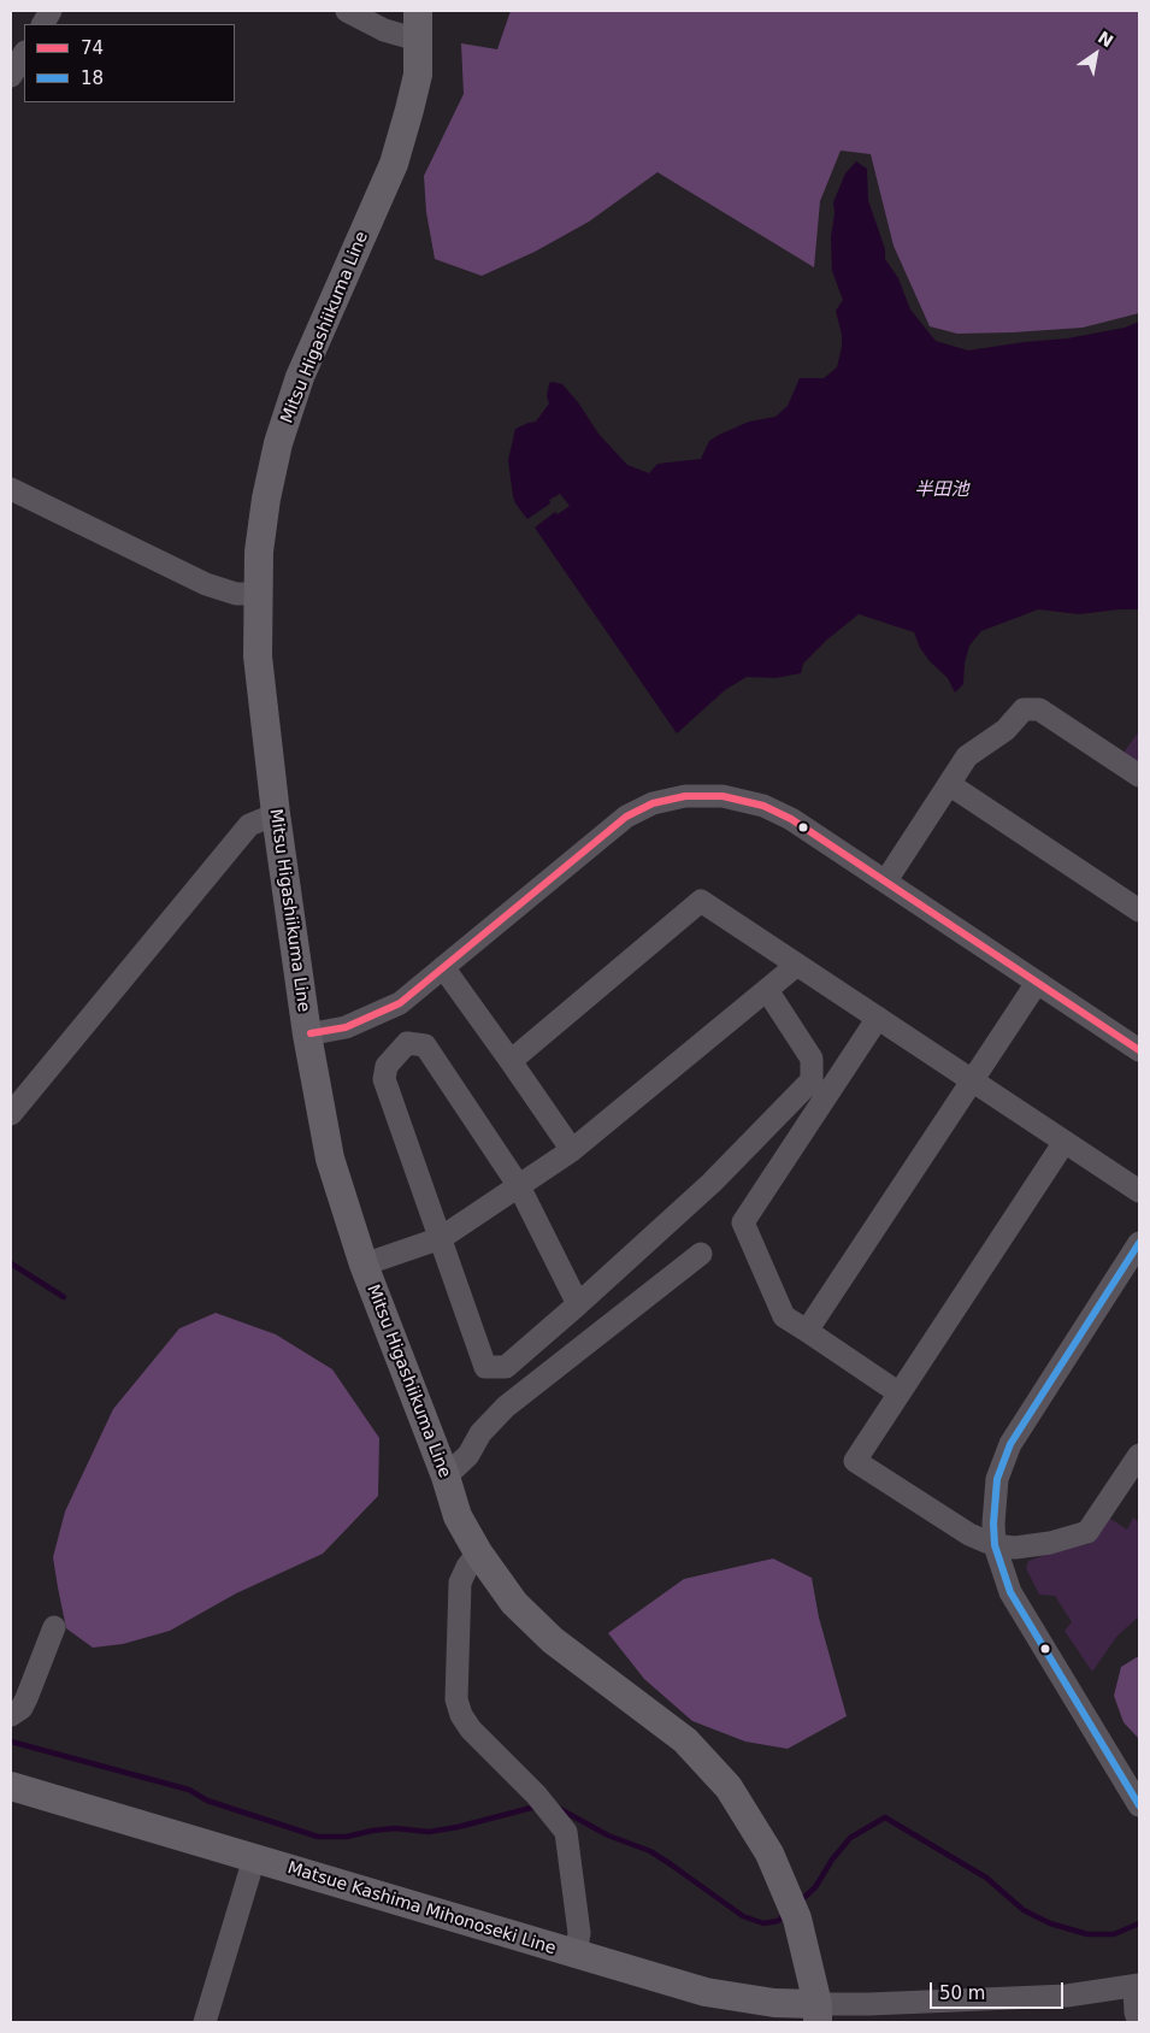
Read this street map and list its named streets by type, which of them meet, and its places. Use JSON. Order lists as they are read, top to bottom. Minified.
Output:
{"streets":{"main road":["Mitsu Higashiikuma Line","Matsue Kashima Mihonoseki Line"]},"crossings":[["Mitsu Higashiikuma Line","Matsue Kashima Mihonoseki Line"]],"water":["半田池"],"lines":["transit line 74","transit line 18"],"legend":["74","18"],"scale_bar":"50 m","north":"top right"}
